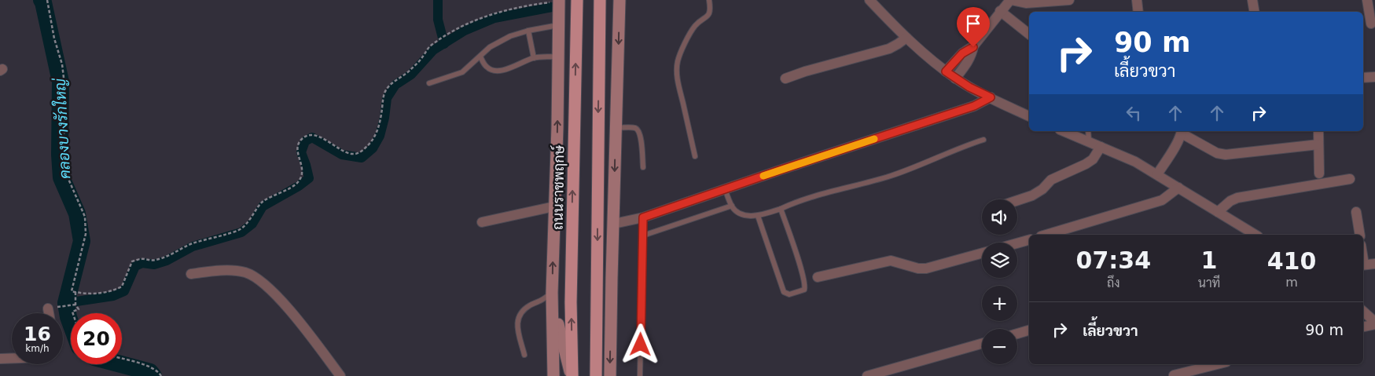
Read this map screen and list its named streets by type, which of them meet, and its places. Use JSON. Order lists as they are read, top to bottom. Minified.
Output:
{"streets":{"main road":["ถนนราชพฤกษ์"]},"water":["คลองบางรักใหญ่"],"page":{"turn":["90 m","เลี้ยวขวา"],"map_buttons":["+","−"],"eta":["07:34","ถึง","1","นาที","410","m"],"list":[{"name":"เลี้ยวขวา","value":"90 m"}],"speed":"16 km/h","limit":"20"}}
